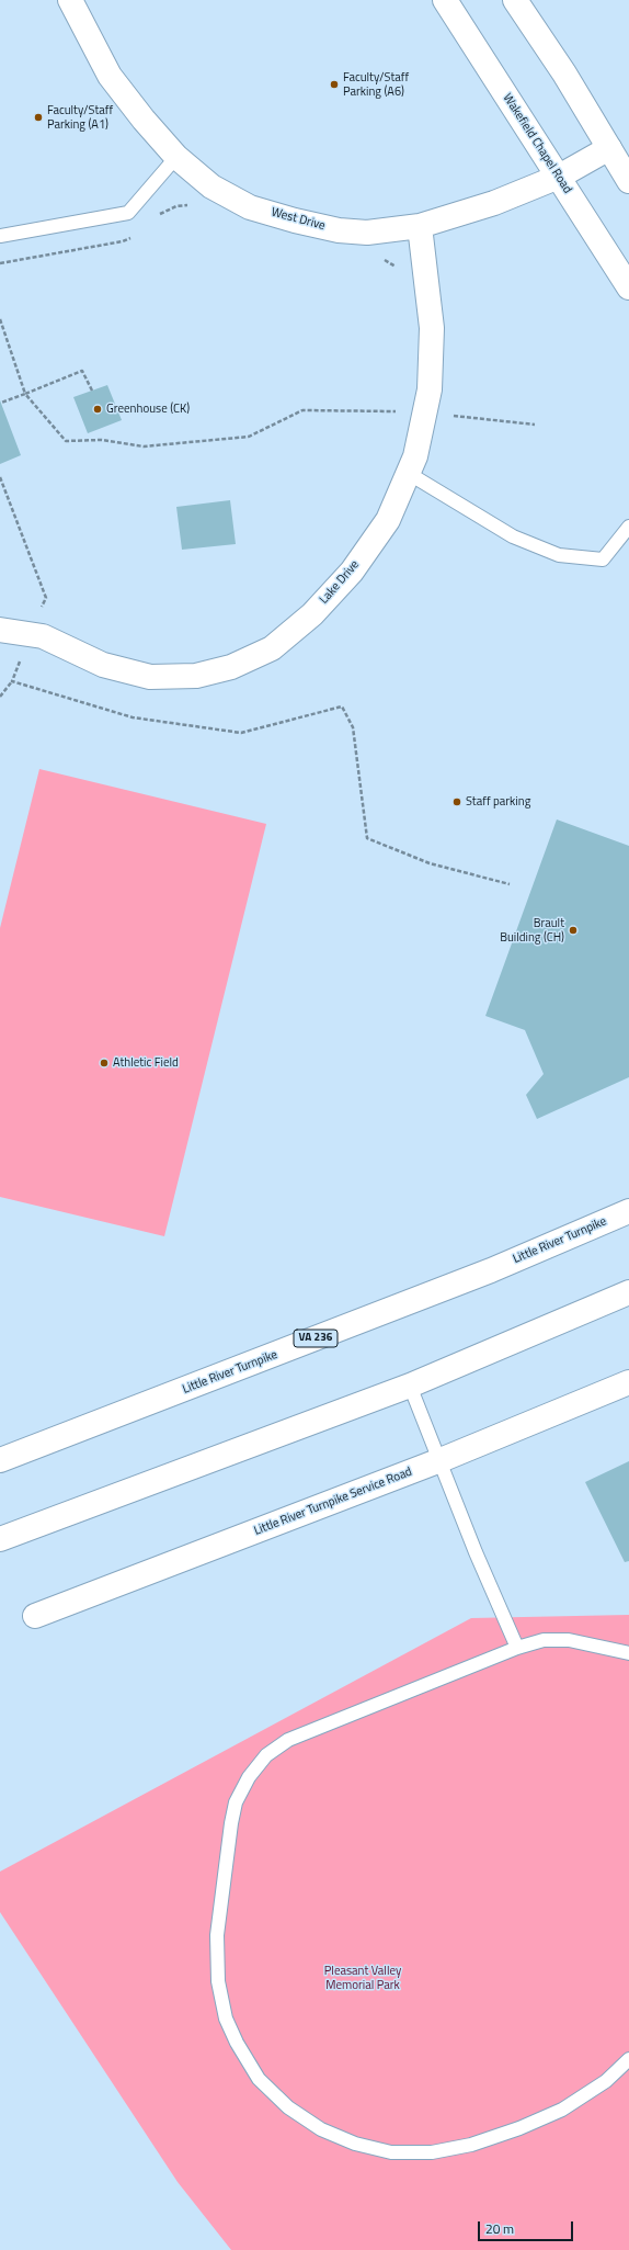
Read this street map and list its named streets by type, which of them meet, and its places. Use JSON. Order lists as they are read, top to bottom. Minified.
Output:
{"streets":{"street":["Wakefield Chapel Road","West Drive","Lake Drive","Little River Turnpike","VA 236","Little River Turnpike Service Road"]},"crossings":[["Wakefield Chapel Road","West Drive"],["West Drive","Lake Drive"]],"parks":["Pleasant Valley Memorial Park"],"places":["Faculty/Staff Parking (A6)","Faculty/Staff Parking (A1)","Greenhouse (CK)","Staff parking","Brault Building (CH)","Athletic Field"],"scale_bar":"20 m"}
